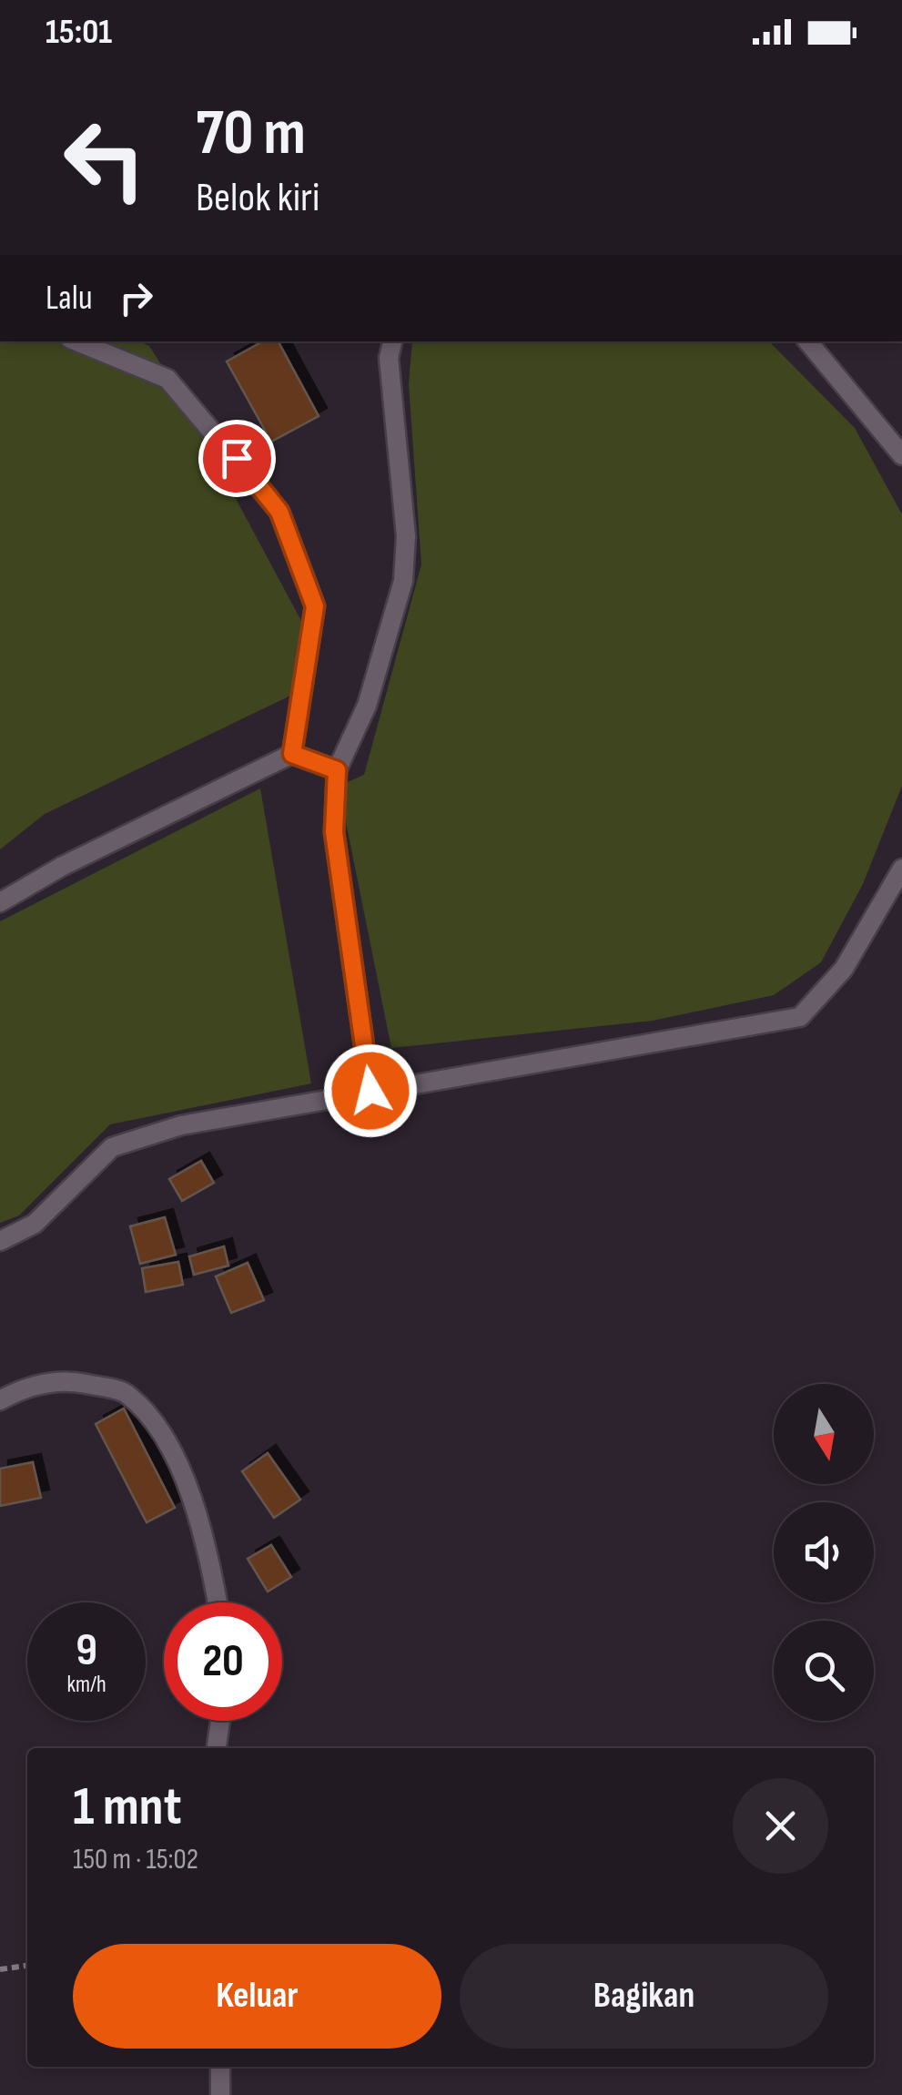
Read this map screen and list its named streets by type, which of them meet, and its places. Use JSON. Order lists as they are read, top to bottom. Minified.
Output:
{"north":"bottom","page":{"status":"15:01","turn":["70 m","Belok kiri"],"then":"Lalu","speed":"9 km/h","limit":"20","heading":["1 mnt","150 m · 15:02"],"buttons":["Keluar","Bagikan"]}}
